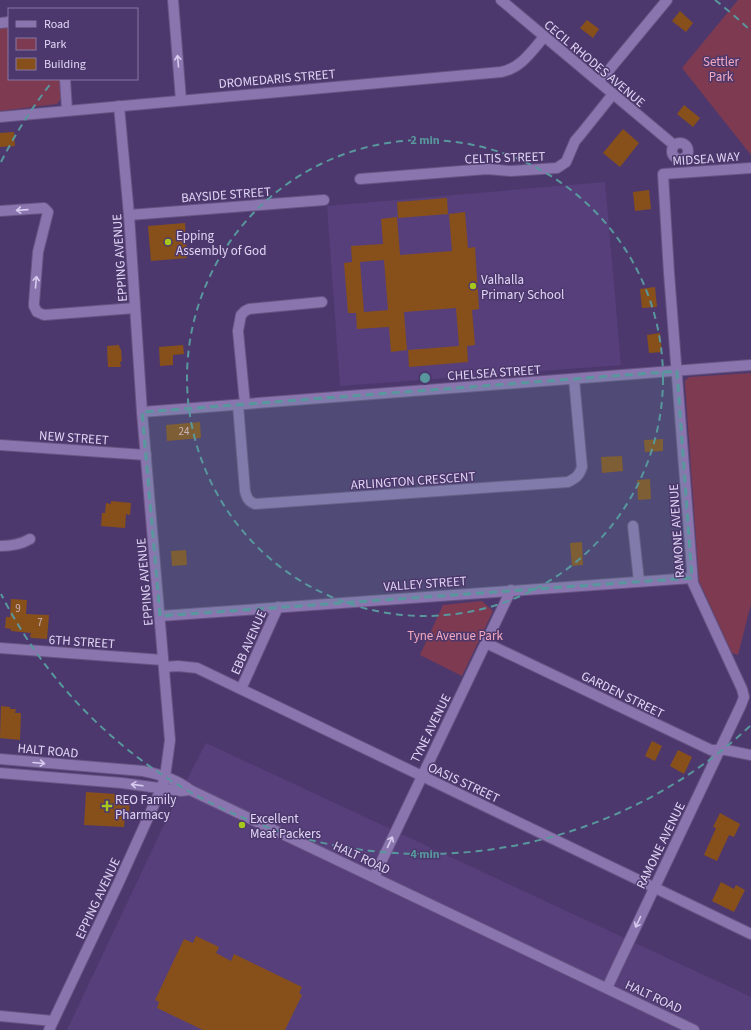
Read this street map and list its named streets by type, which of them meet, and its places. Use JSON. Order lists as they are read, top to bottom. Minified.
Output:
{"streets":{"street":["CECIL RHODES AVENUE","DROMEDARIS STREET","CELTIS STREET","MIDSEA WAY","BAYSIDE STREET","EPPING AVENUE","CHELSEA STREET","NEW STREET","ARLINGTON CRESCENT","RAMONE AVENUE","VALLEY STREET","6TH STREET","EBB AVENUE","GARDEN STREET","TYNE AVENUE","HALT ROAD","OASIS STREET"]},"crossings":[["CECIL RHODES AVENUE","DROMEDARIS STREET"],["CECIL RHODES AVENUE","CELTIS STREET"],["DROMEDARIS STREET","EPPING AVENUE"],["MIDSEA WAY","RAMONE AVENUE"],["BAYSIDE STREET","EPPING AVENUE"],["EPPING AVENUE","CHELSEA STREET"],["EPPING AVENUE","NEW STREET"],["EPPING AVENUE","VALLEY STREET"],["EPPING AVENUE","6TH STREET"],["EPPING AVENUE","HALT ROAD"],["EPPING AVENUE","OASIS STREET"],["CHELSEA STREET","ARLINGTON CRESCENT"],["CHELSEA STREET","RAMONE AVENUE"],["RAMONE AVENUE","VALLEY STREET"],["RAMONE AVENUE","GARDEN STREET"],["RAMONE AVENUE","HALT ROAD"],["RAMONE AVENUE","OASIS STREET"],["VALLEY STREET","EBB AVENUE"],["VALLEY STREET","TYNE AVENUE"],["6TH STREET","OASIS STREET"],["EBB AVENUE","OASIS STREET"],["GARDEN STREET","TYNE AVENUE"],["TYNE AVENUE","HALT ROAD"],["TYNE AVENUE","OASIS STREET"]],"one_way":["TYNE AVENUE"],"parks":["Settler Park","Tyne Avenue Park"],"places":{"other":["Epping Assembly of God","Valhalla Primary School","Excellent Meat Packers"],"health":["REO Family Pharmacy"]},"house_numbers":["24","9","7"],"legend":["Road","Park","Building"],"rings":["2 min","4 min"]}
